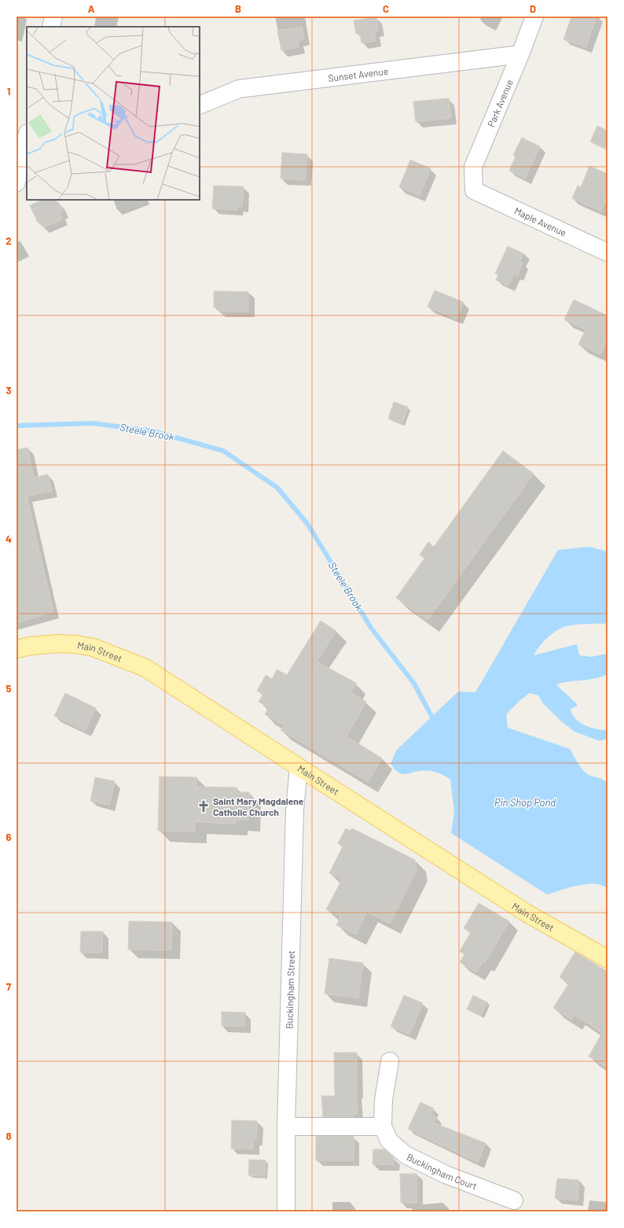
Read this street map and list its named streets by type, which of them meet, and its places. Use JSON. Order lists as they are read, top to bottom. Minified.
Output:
{"streets":{"main road":["Main Street"],"street":["Sunset Avenue","Park Avenue","Maple Avenue","Buckingham Street","Buckingham Court"]},"crossings":[["Sunset Avenue","Park Avenue"],["Park Avenue","Maple Avenue"],["Main Street","Buckingham Street"]],"water":["Steele Brook","Pin Shop Pond"],"places":{"church":["Saint Mary Magdalene Catholic Church"]},"grid":{"columns":["A","B","C","D"],"rows":["1","2","3","4","5","6","7","8"]}}
